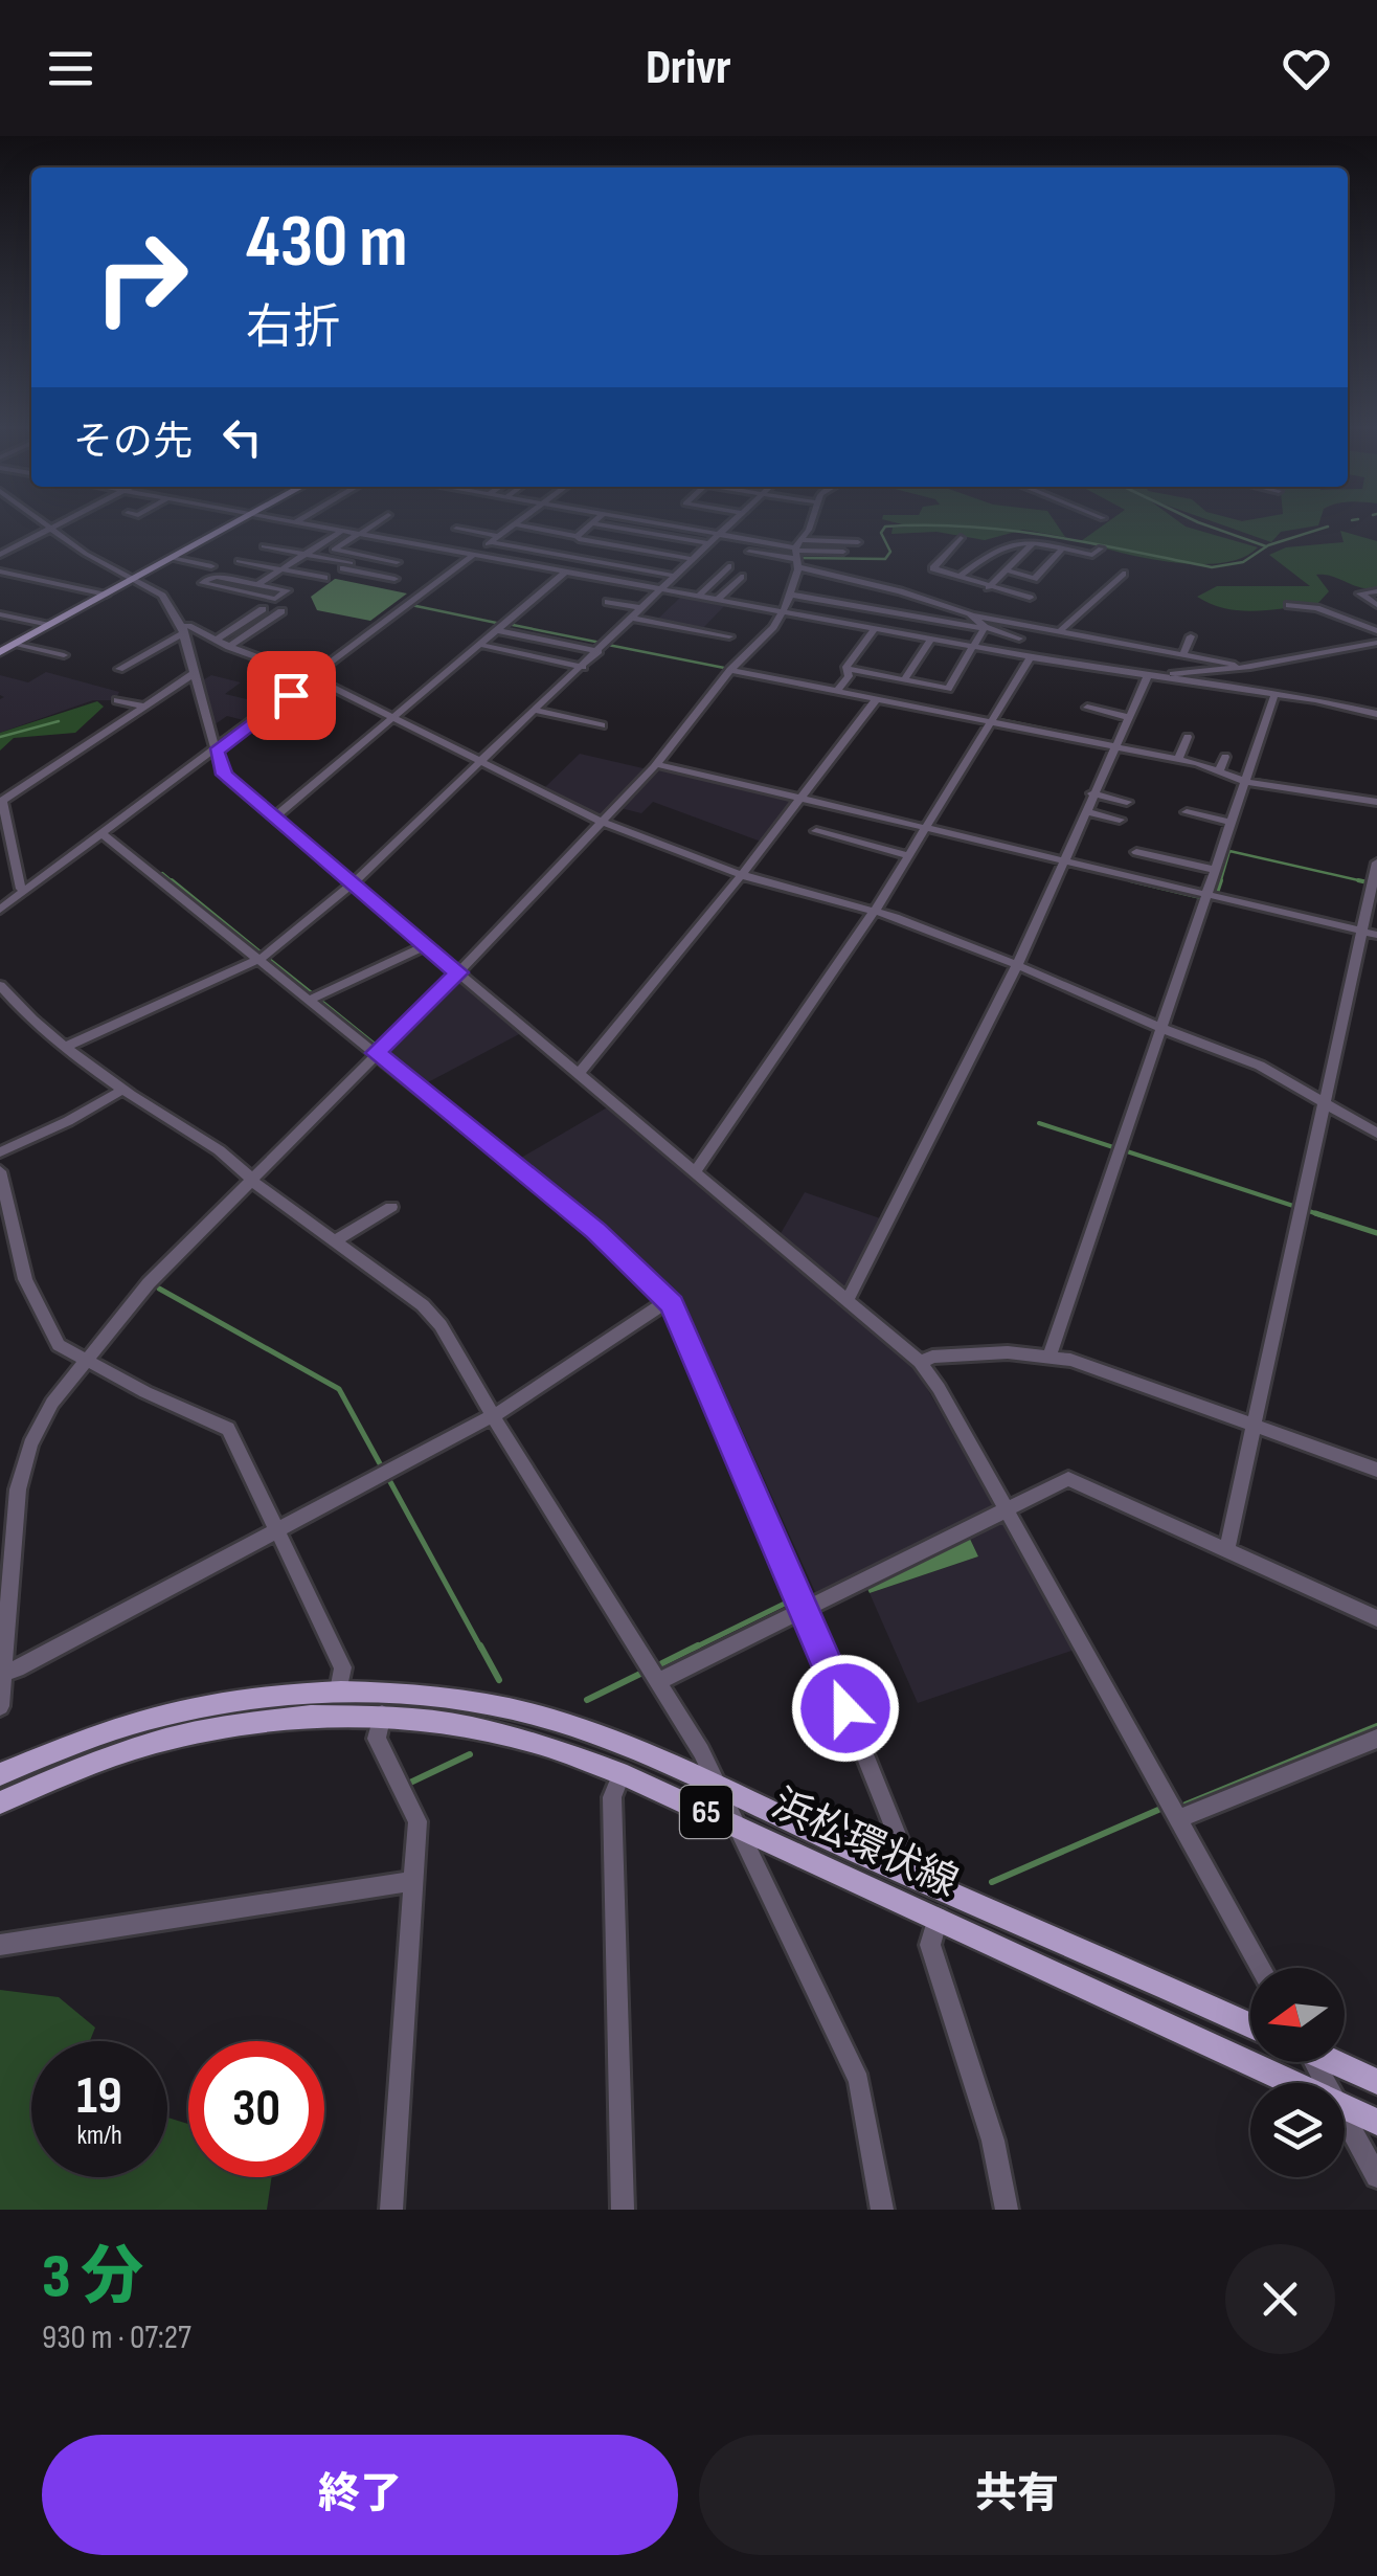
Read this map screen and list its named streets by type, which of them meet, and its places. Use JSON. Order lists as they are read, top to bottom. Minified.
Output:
{"streets":{"main road":["65","浜松環状線"]},"north":"left","page":{"header":"Drivr","turn":["430 m","右折"],"then":"その先","speed":"19 km/h","limit":"30","heading":["3 分","930 m · 07:27"],"buttons":["終了","共有"]}}
